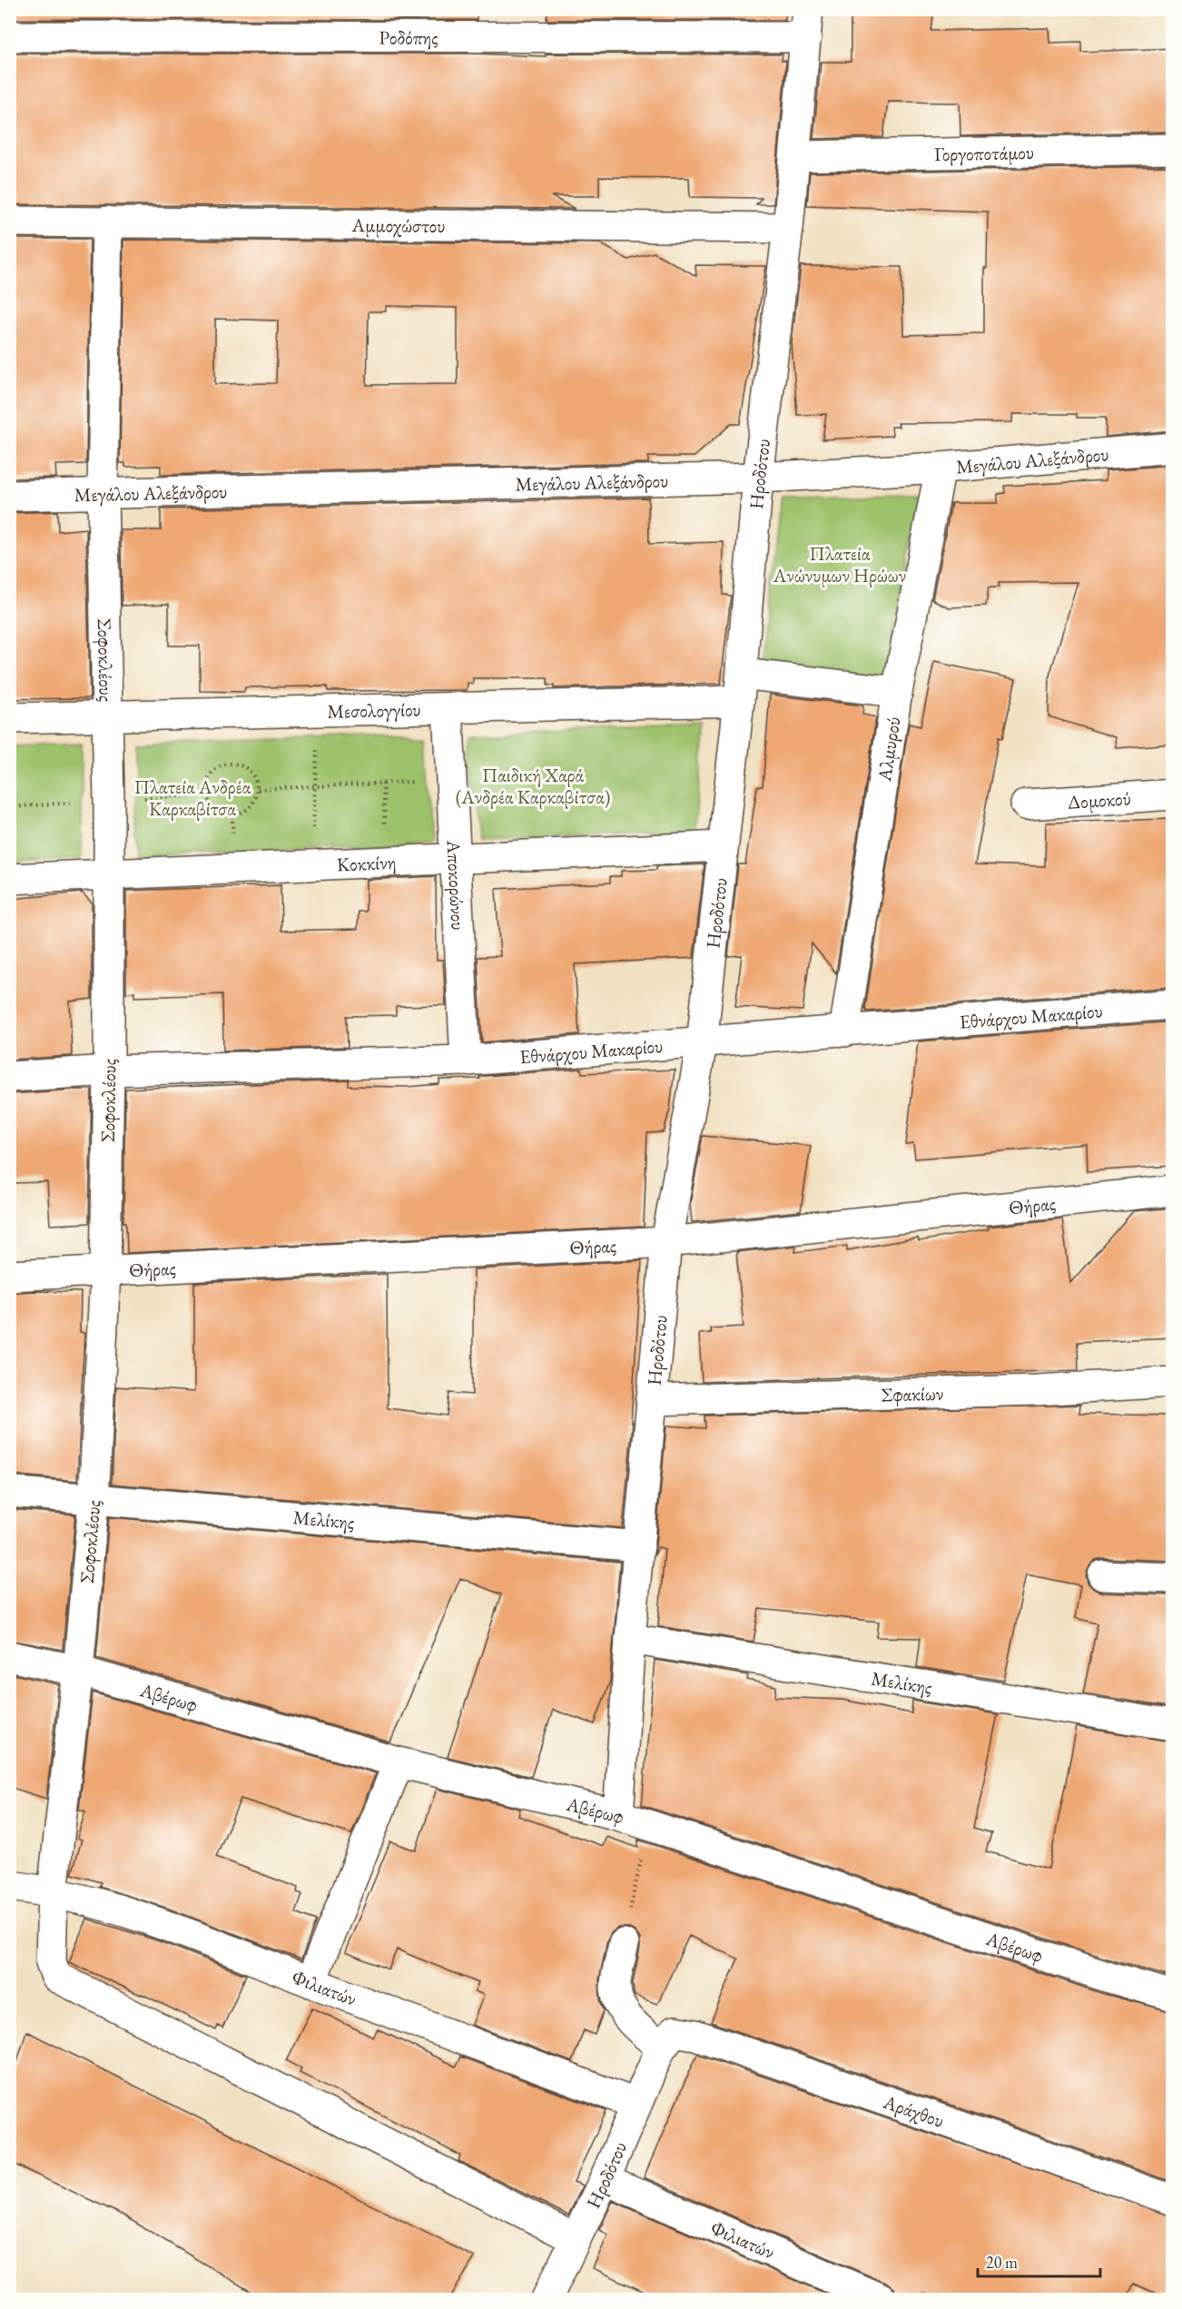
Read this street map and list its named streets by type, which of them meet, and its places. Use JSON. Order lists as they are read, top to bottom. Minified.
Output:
{"streets":{"street":["Ροδόπης","Γοργοποτάμου","Αμμοχώστου","Μεγάλου Αλεξάνδρου","Ηροδότου","Σοφοκλέους","Μεσολογγίου","Αλμυρού","Δομοκού","Κοκκίνη","Αποκορώνου","Εθνάρχου Μακαρίου","Θήρας","Σφακίων","Μελίκης","Αβέρωφ","Φιλιατών","Αράχθου"]},"crossings":[["Ροδόπης","Ηροδότου"],["Γοργοποτάμου","Ηροδότου"],["Αμμοχώστου","Ηροδότου"],["Αμμοχώστου","Σοφοκλέους"],["Μεγάλου Αλεξάνδρου","Ηροδότου"],["Μεγάλου Αλεξάνδρου","Σοφοκλέους"],["Μεγάλου Αλεξάνδρου","Αλμυρού"],["Ηροδότου","Σοφοκλέους"],["Ηροδότου","Μεσολογγίου"],["Ηροδότου","Κοκκίνη"],["Ηροδότου","Εθνάρχου Μακαρίου"],["Ηροδότου","Θήρας"],["Ηροδότου","Σφακίων"],["Ηροδότου","Μελίκης"],["Ηροδότου","Αβέρωφ"],["Ηροδότου","Φιλιατών"],["Ηροδότου","Αράχθου"],["Σοφοκλέους","Μεσολογγίου"],["Σοφοκλέους","Κοκκίνη"],["Σοφοκλέους","Εθνάρχου Μακαρίου"],["Σοφοκλέους","Θήρας"],["Σοφοκλέους","Μελίκης"],["Σοφοκλέους","Αβέρωφ"],["Σοφοκλέους","Φιλιατών"],["Μεσολογγίου","Αλμυρού"],["Μεσολογγίου","Αποκορώνου"],["Αλμυρού","Εθνάρχου Μακαρίου"],["Κοκκίνη","Αποκορώνου"],["Αποκορώνου","Εθνάρχου Μακαρίου"]],"parks":["Πλατεία Ανώνυμων Ηρώων","Παιδική Χαρά (Ανδρέα Καρκαβίτσα)","Πλατεία Ανδρέα Καρκαβίτσα"],"scale_bar":"20 m"}
